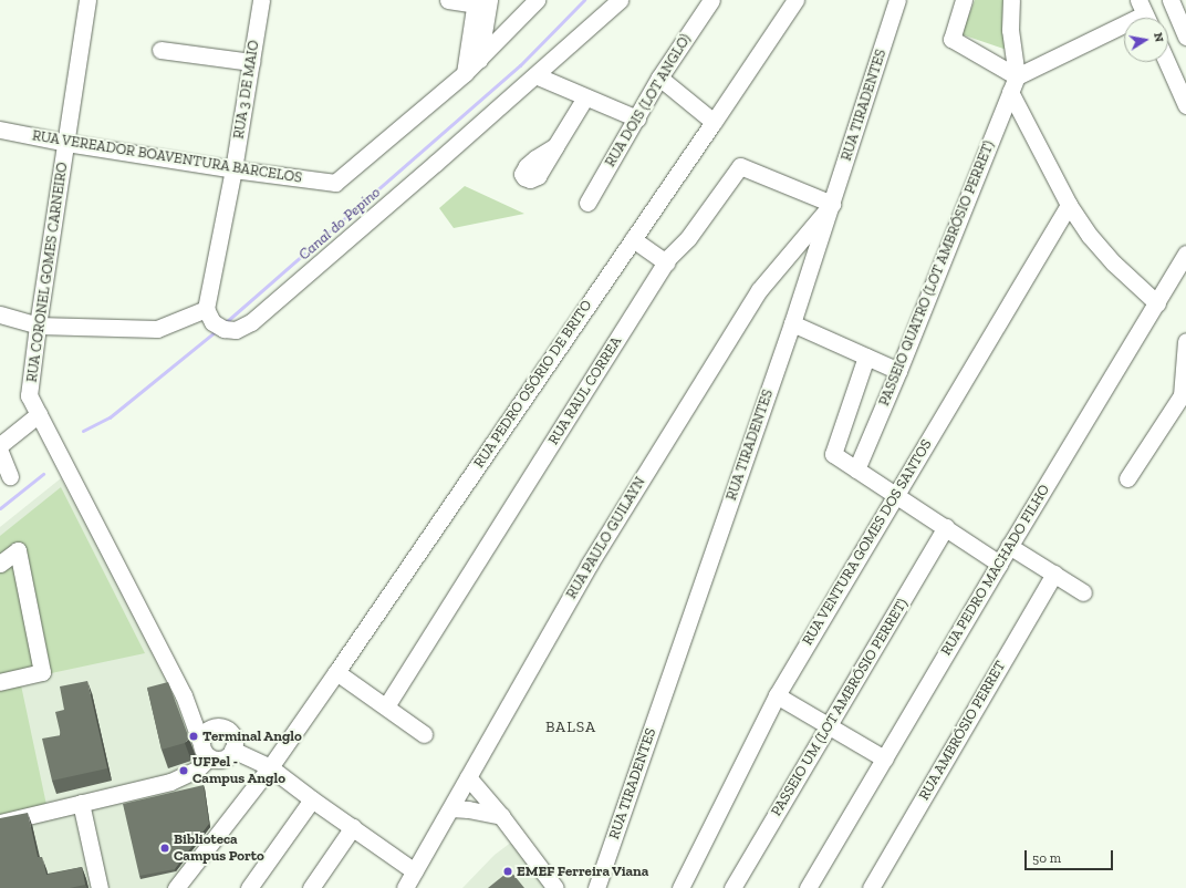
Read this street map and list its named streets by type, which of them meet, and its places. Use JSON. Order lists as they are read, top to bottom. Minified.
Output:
{"streets":{"street":["RUA 3 DE MAIO","RUA DOIS (LOT ANGLO)","RUA TIRADENTES","RUA VEREADOR BOAVENTURA BARCELOS","RUA CORONEL GOMES CARNEIRO","PASSEIO QUATRO (LOT AMBRÓSIO PERRET)","RUA PEDRO OSÓRIO DE BRITO","RUA RAUL CORREA","RUA PAULO GUILAYN","RUA VENTURA GOMES DOS SANTOS","RUA PEDRO MACHADO FILHO","PASSEIO UM (LOT AMBRÓSIO PERRET)","RUA AMBRÓSIO PERRET"]},"crossings":[["RUA 3 DE MAIO","RUA VEREADOR BOAVENTURA BARCELOS"],["RUA TIRADENTES","RUA RAUL CORREA"],["RUA TIRADENTES","RUA PAULO GUILAYN"],["RUA VEREADOR BOAVENTURA BARCELOS","RUA CORONEL GOMES CARNEIRO"],["RUA RAUL CORREA","RUA PAULO GUILAYN"]],"districts":["BALSA"],"water":["Canal do Pepino"],"places":["Terminal Anglo","UFPel - Campus Anglo","Biblioteca Campus Porto","EMEF Ferreira Viana"],"scale_bar":"50 m","north":"right"}
